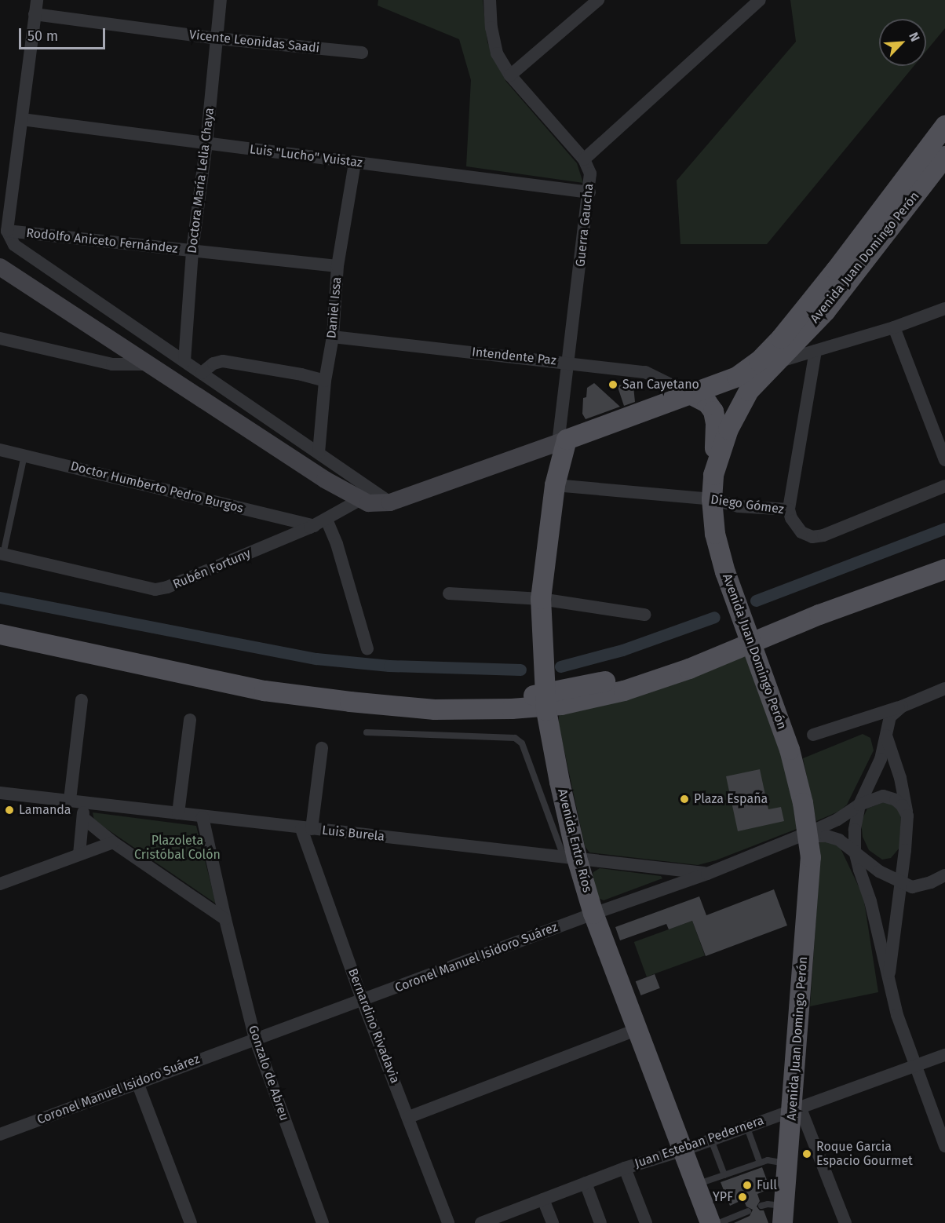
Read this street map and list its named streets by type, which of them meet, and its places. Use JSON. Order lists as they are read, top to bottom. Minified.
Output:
{"streets":{"main road":["Avenida Juan Domingo Perón","Avenida Entre Ríos"],"street":["Vicente Leonidas Saadi","Luis \"Lucho\" Vuistaz","Doctora María Lelia Chaya","Guerra Gaucha","Rodolfo Aniceto Fernández","Daniel Issa","Intendente Paz","Doctor Humberto Pedro Burgos","Diego Gómez","Rubén Fortuny","Luis Burela","Coronel Manuel Isidoro Suárez","Bernardino Rivadavia","Gonzalo de Abreu","Juan Esteban Pedernera"]},"crossings":[["Vicente Leonidas Saadi","Doctora María Lelia Chaya"],["Luis \"Lucho\" Vuistaz","Doctora María Lelia Chaya"],["Luis \"Lucho\" Vuistaz","Guerra Gaucha"],["Luis \"Lucho\" Vuistaz","Daniel Issa"],["Doctora María Lelia Chaya","Rodolfo Aniceto Fernández"],["Guerra Gaucha","Avenida Juan Domingo Perón"],["Guerra Gaucha","Intendente Paz"],["Guerra Gaucha","Avenida Entre Ríos"],["Rodolfo Aniceto Fernández","Daniel Issa"],["Avenida Juan Domingo Perón","Intendente Paz"],["Avenida Juan Domingo Perón","Diego Gómez"],["Avenida Juan Domingo Perón","Avenida Entre Ríos"],["Avenida Juan Domingo Perón","Juan Esteban Pedernera"],["Daniel Issa","Intendente Paz"],["Doctor Humberto Pedro Burgos","Rubén Fortuny"],["Diego Gómez","Avenida Entre Ríos"],["Luis Burela","Avenida Entre Ríos"],["Luis Burela","Coronel Manuel Isidoro Suárez"],["Luis Burela","Bernardino Rivadavia"],["Luis Burela","Gonzalo de Abreu"],["Avenida Entre Ríos","Coronel Manuel Isidoro Suárez"],["Avenida Entre Ríos","Juan Esteban Pedernera"],["Coronel Manuel Isidoro Suárez","Bernardino Rivadavia"],["Coronel Manuel Isidoro Suárez","Gonzalo de Abreu"]],"parks":["Plazoleta Cristóbal Colón"],"places":["San Cayetano","Plaza España","Lamanda","Roque Garcia Espacio Gourmet","Full","YPF"],"scale_bar":"50 m","north":"top right"}
